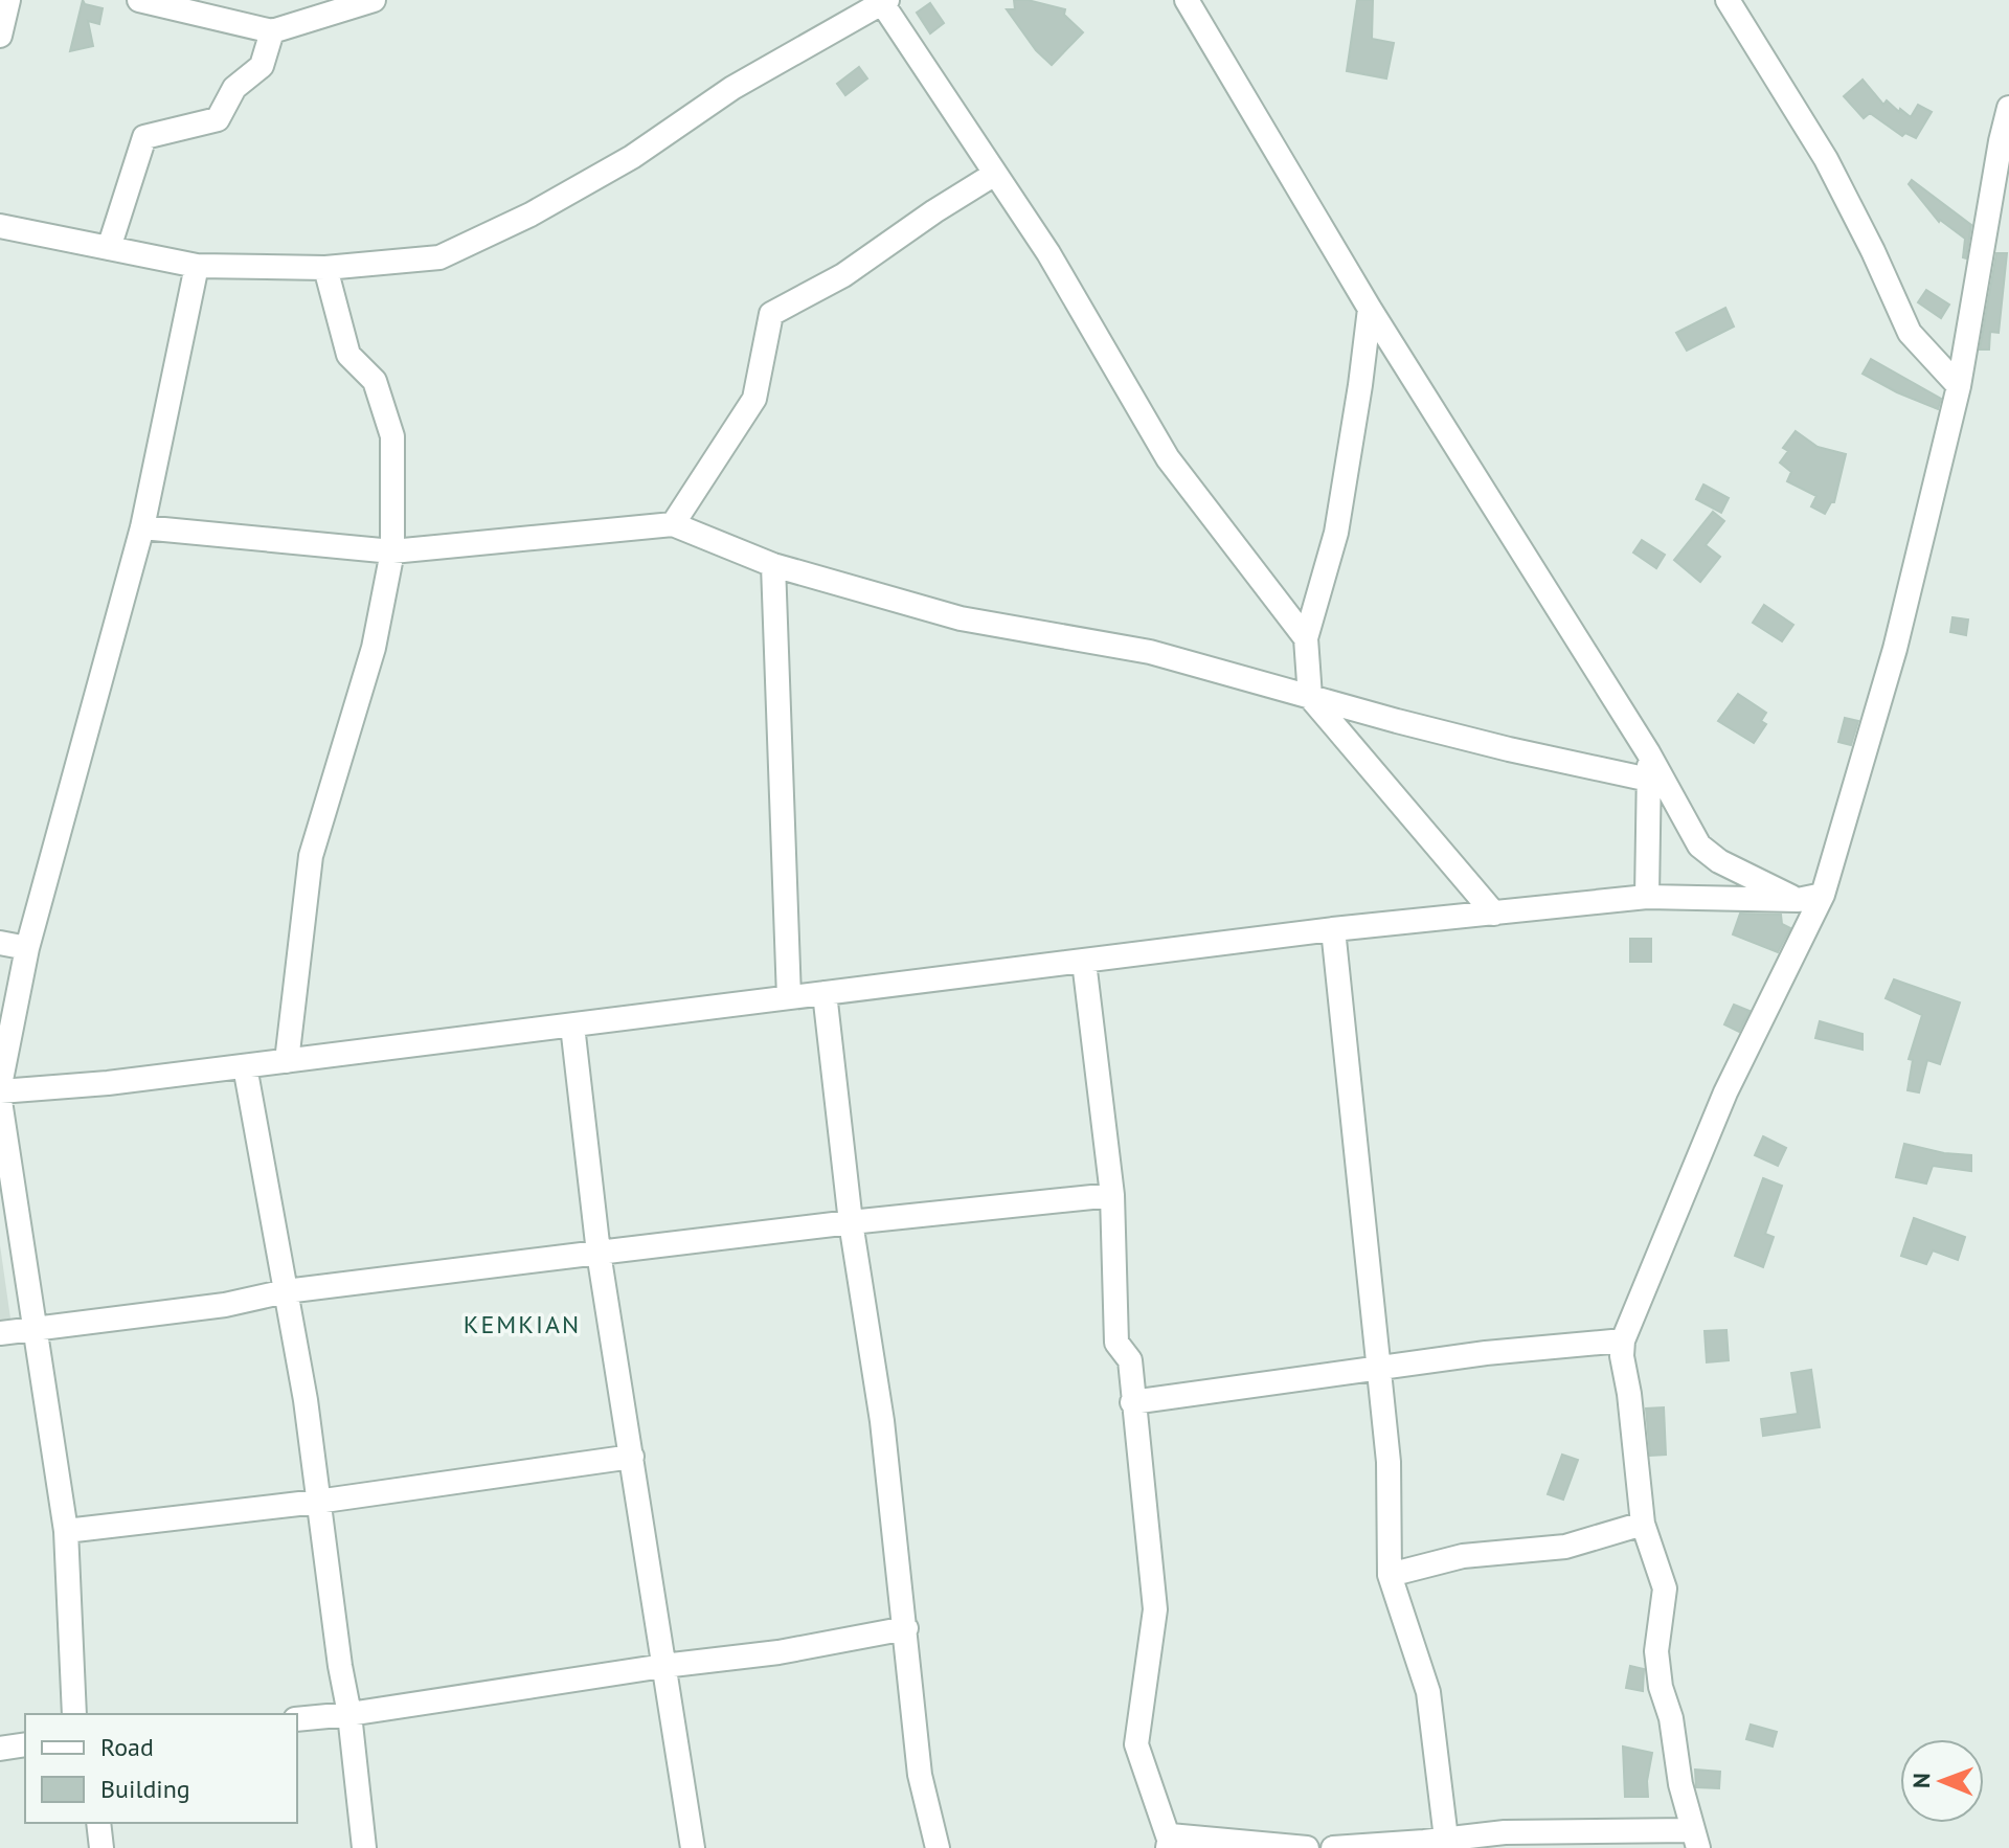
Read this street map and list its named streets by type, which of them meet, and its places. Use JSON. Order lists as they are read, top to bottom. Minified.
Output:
{"districts":["KEMKIAN"],"legend":["Road","Building"],"north":"left"}
